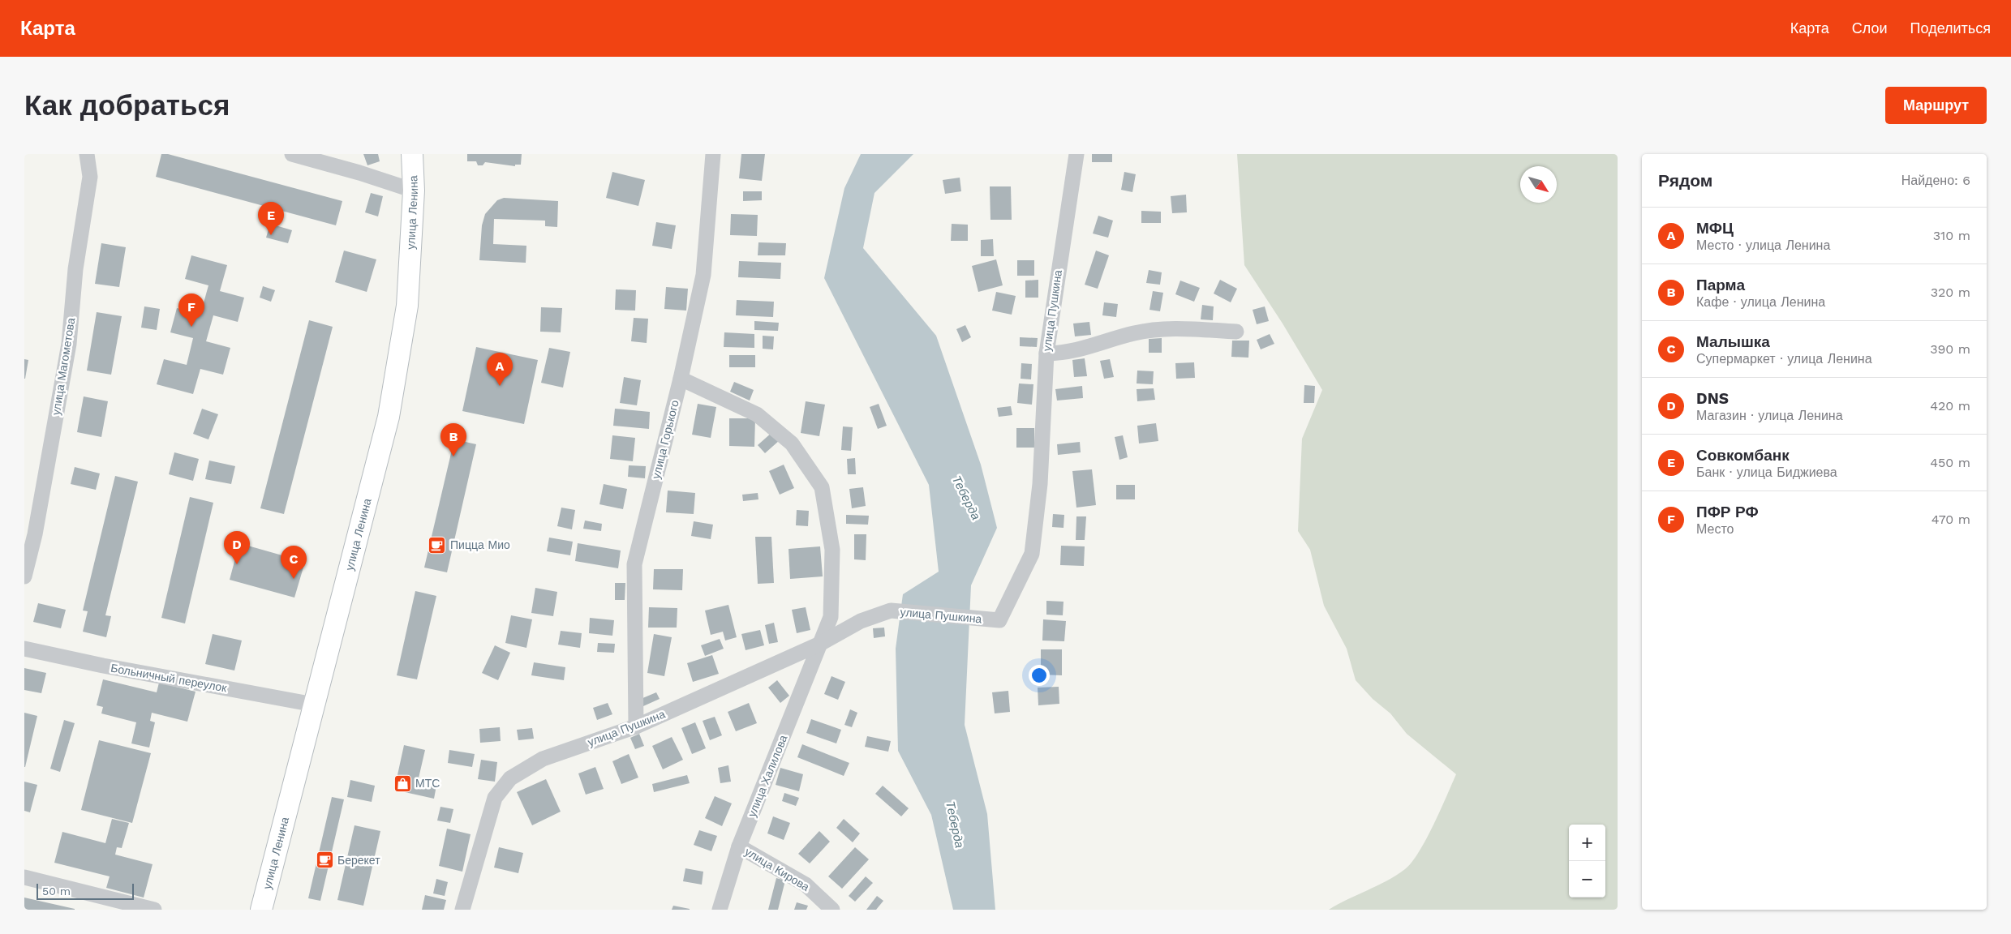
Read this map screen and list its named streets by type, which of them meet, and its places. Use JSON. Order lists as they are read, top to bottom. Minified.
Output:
{"streets":{"main road":["улица Ленина"],"street":["улица Пушкина","улица Магометова","улица Горького","Больничный переулок","улица Халилова","улица Кирова"]},"crossings":[["улица Ленина","Больничный переулок"],["улица Пушкина","улица Горького"],["улица Пушкина","улица Халилова"],["улица Горького","улица Халилова"],["улица Халилова","улица Кирова"]],"water":["Теберда"],"places":{"cafe":["Пицца Мио","Берекет"],"shop":["МТС"]},"scale_bar":"50 m","north":"bottom right","page":{"header":"Карта","nav":["Карта","Слои","Поделиться"],"buttons":"Маршрут","title":"Как добраться","heading":["Рядом","Найдено: 6"],"pins":["E","F","A","B","D","C"],"list":[{"mark":"A","name":"МФЦ","note":"Место · улица Ленина","value":"310 m"},{"mark":"B","name":"Парма","note":"Кафе · улица Ленина","value":"320 m"},{"mark":"C","name":"Малышка","note":"Супермаркет · улица Ленина","value":"390 m"},{"mark":"D","name":"DNS","note":"Магазин · улица Ленина","value":"420 m"},{"mark":"E","name":"Совкомбанк","note":"Банк · улица Биджиева","value":"450 m"},{"mark":"F","name":"ПФР РФ","note":"Место","value":"470 m"}],"map_buttons":["+","−"],"scale":"50 m"}}
